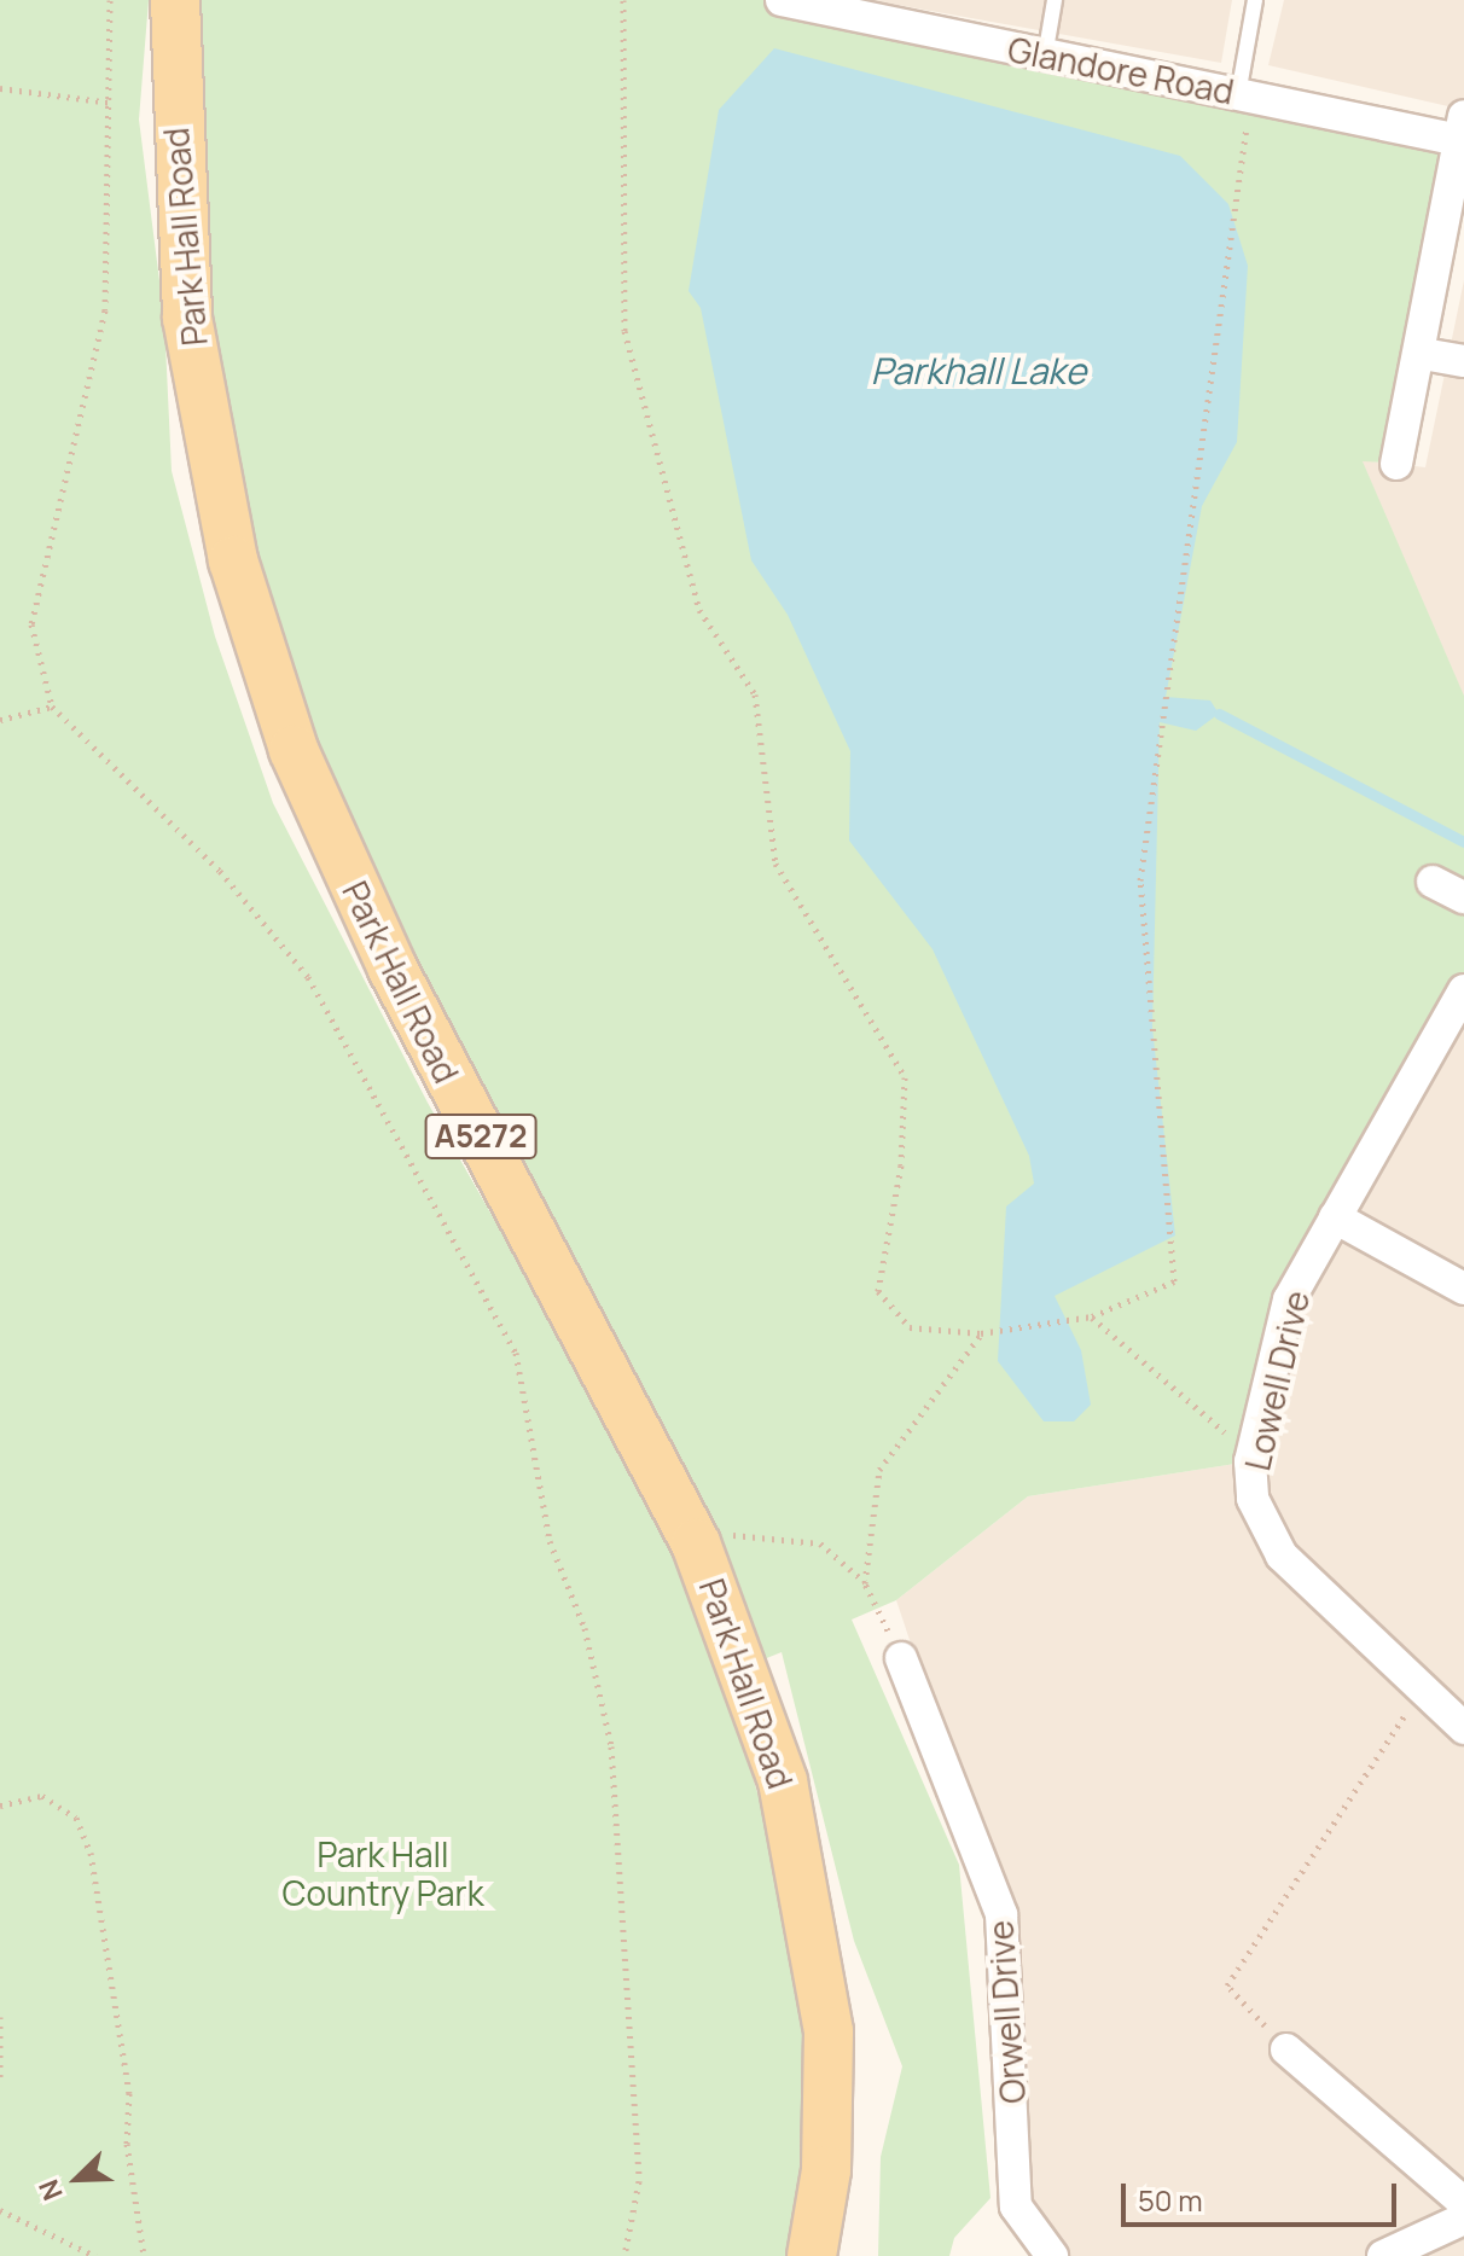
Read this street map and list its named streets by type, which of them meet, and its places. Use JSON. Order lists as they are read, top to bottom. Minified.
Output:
{"streets":{"main road":["Park Hall Road","A5272"],"street":["Glandore Road","Lowell Drive","Orwell Drive"]},"water":["Parkhall Lake"],"parks":["Park Hall Country Park"],"scale_bar":"50 m","north":"bottom left"}
